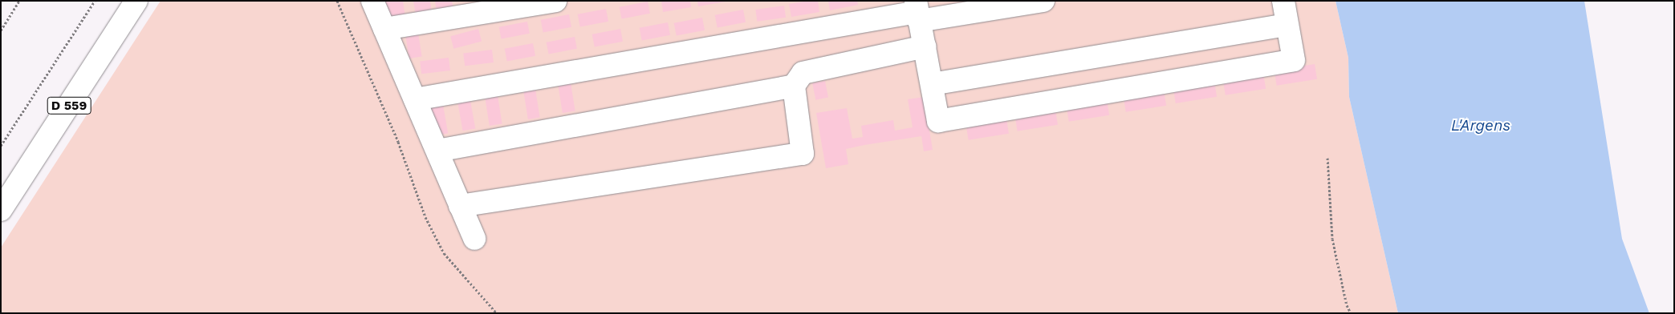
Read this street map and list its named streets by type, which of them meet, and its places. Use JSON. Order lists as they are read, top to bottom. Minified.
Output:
{"streets":{"main road":["D 559"]},"water":["L'Argens"]}
